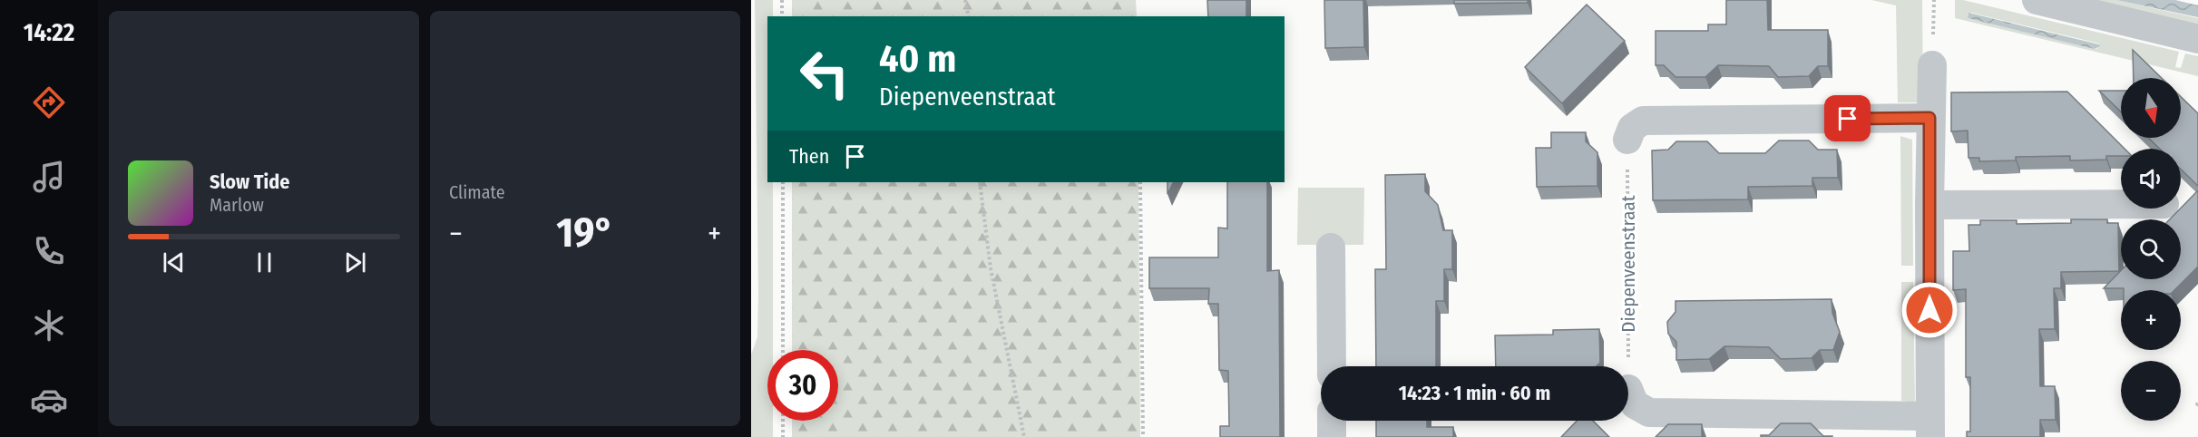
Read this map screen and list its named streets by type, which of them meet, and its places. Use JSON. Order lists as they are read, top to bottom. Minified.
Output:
{"streets":{"path":["Diepenveenstraat"]},"north":"bottom","page":{"tabs":"14:22","tile":"Climate","turn":["40 m","Diepenveenstraat"],"map_buttons":["+","−"],"then":"Then","song":["Slow Tide","Marlow"],"heat":["−","19°","+"],"limit":"30","trip":"14:23 · 1 min · 60 m"}}
